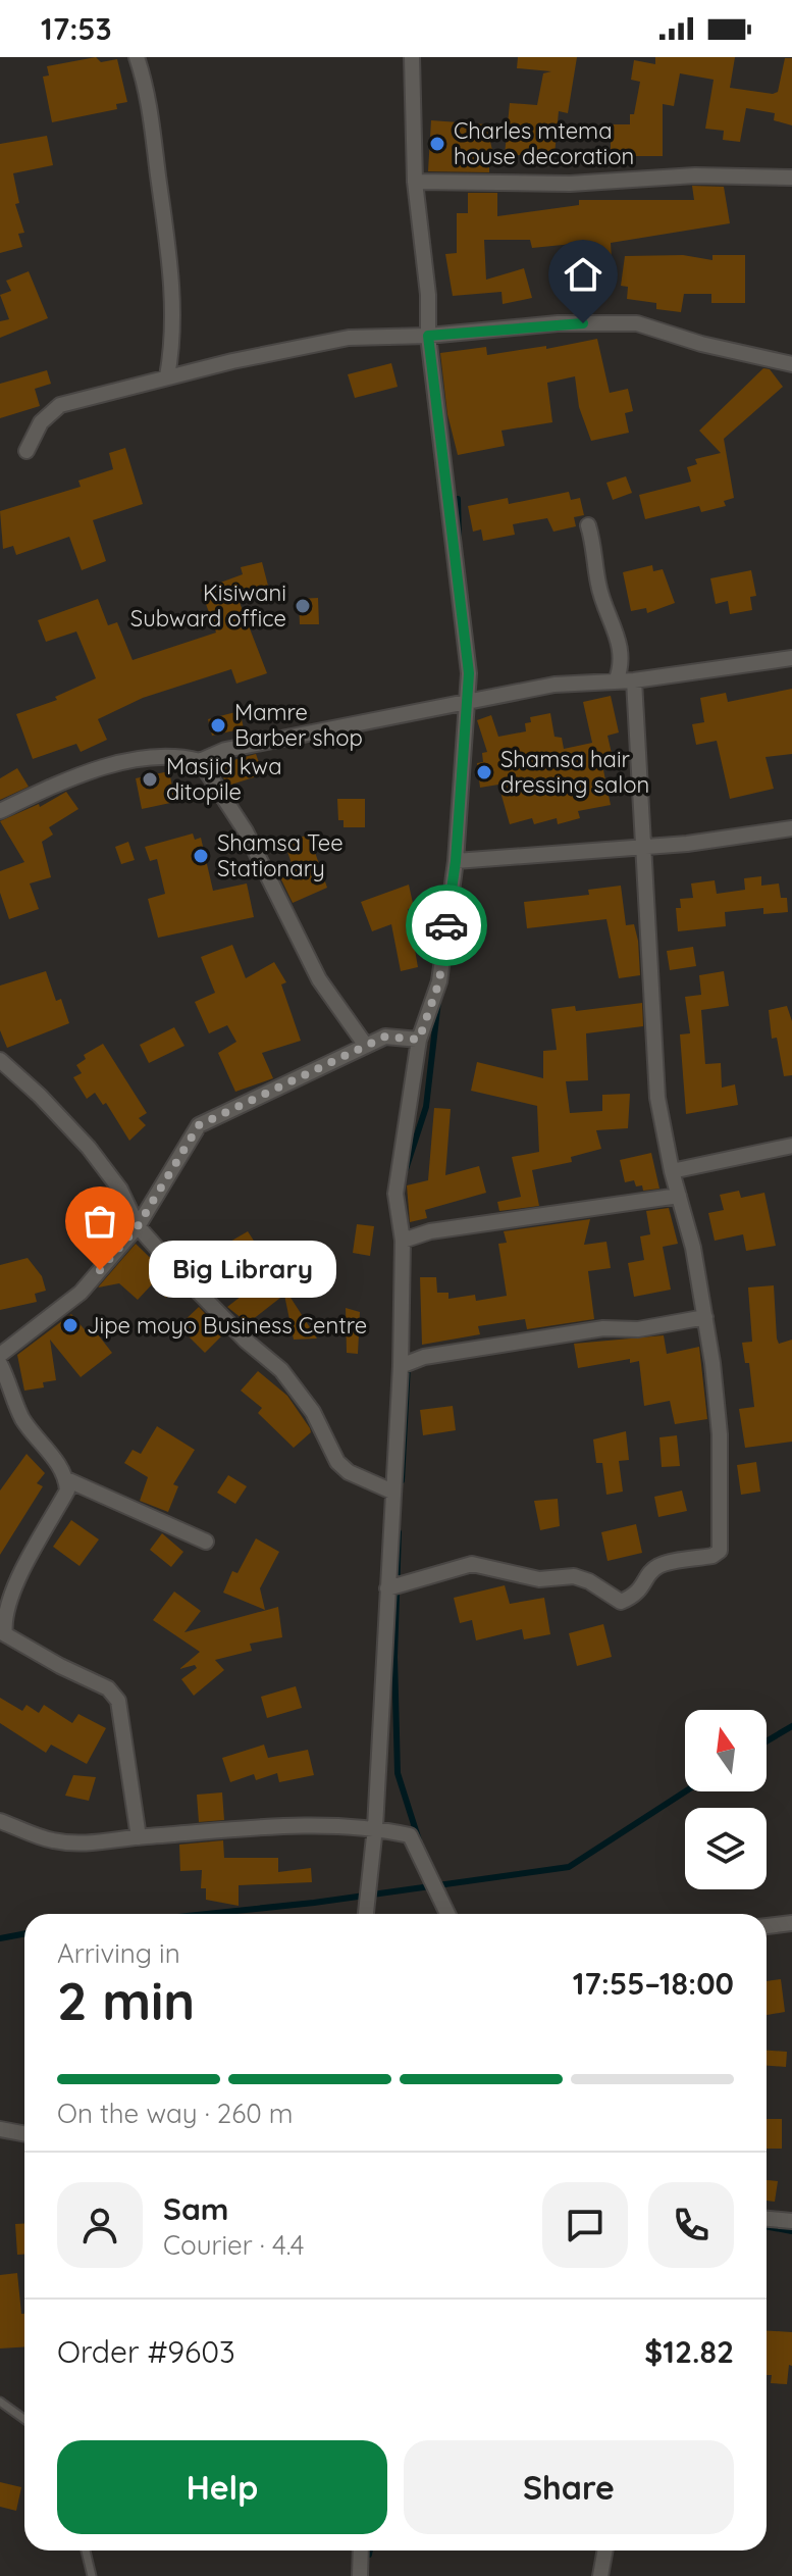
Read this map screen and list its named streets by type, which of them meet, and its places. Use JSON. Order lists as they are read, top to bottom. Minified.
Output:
{"places":["Charles mtema house decoration","Kisiwani Subward office","Mamre Barber shop","Shamsa hair dressing salon","Masjid kwa ditopile","Shamsa Tee Stationary","Big Library","Jipe moyo Business Centre"],"north":"top","page":{"status":"17:53","bubble":"Big Library","heading":["2 min","Arriving in","17:55–18:00"],"panel":["Sam","Courier · 4.4","Order #9603","$12.82"],"bar":"On the way · 260 m","buttons":["Help","Share"]}}
